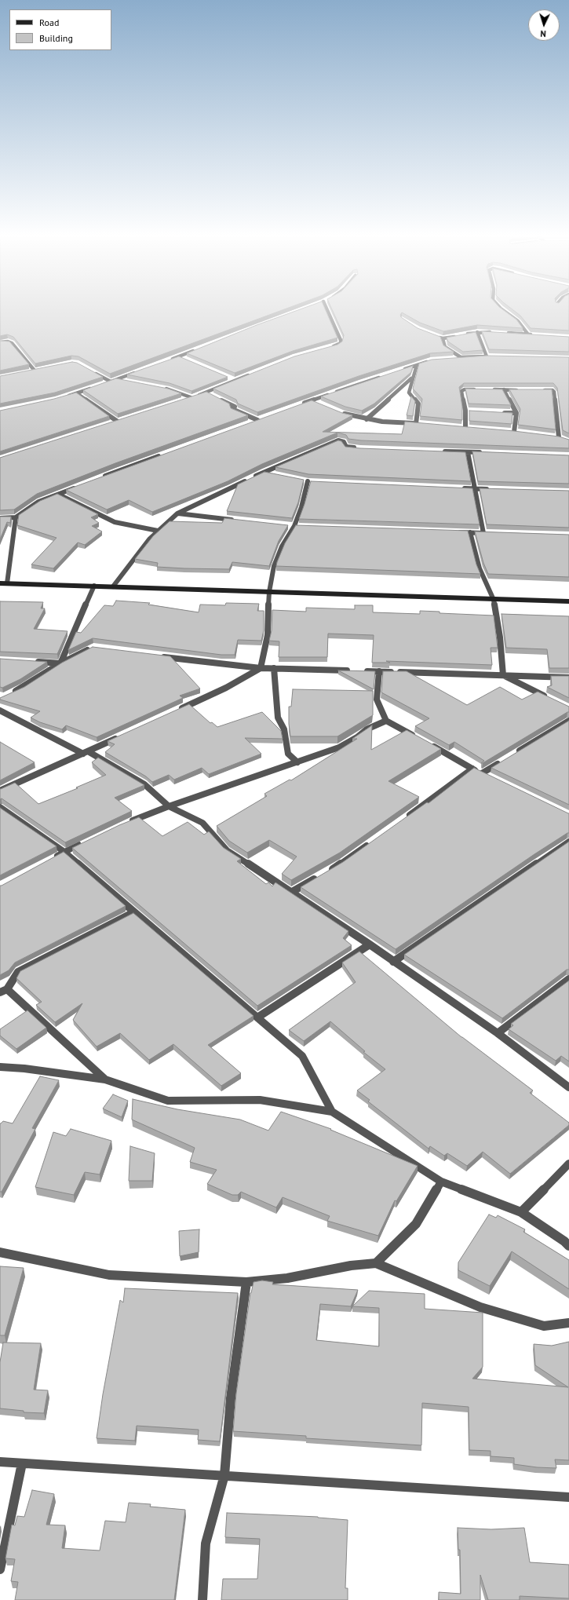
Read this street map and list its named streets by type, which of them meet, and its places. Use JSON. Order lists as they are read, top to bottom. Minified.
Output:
{"legend":["Road","Building"],"north":"bottom"}
